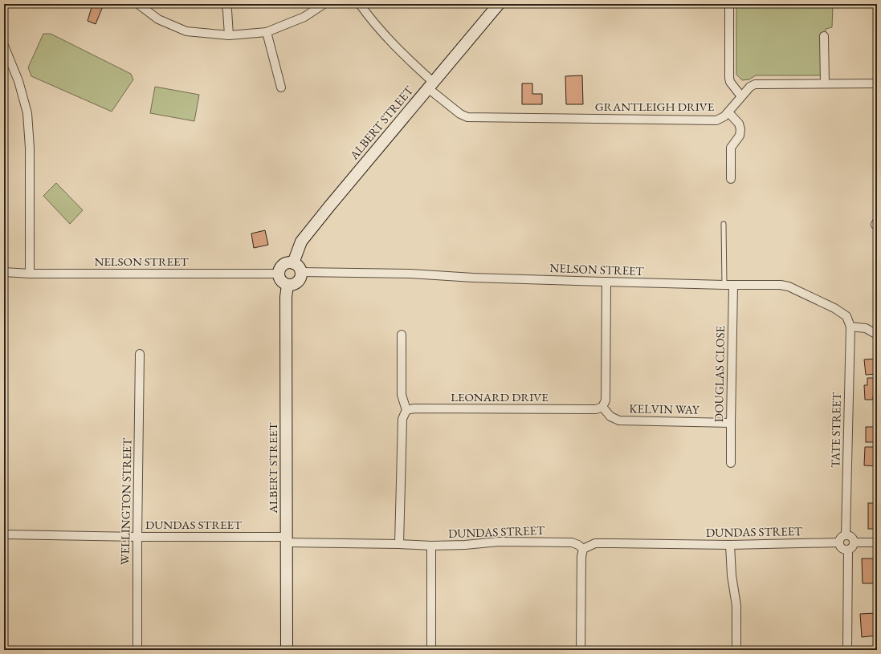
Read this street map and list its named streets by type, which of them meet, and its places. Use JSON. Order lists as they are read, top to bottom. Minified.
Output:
{"streets":{"street":["GRANTLEIGH DRIVE","ALBERT STREET","NELSON STREET","DOUGLAS CLOSE","LEONARD DRIVE","KELVIN WAY","TATE STREET","WELLINGTON STREET","DUNDAS STREET"]},"crossings":[["GRANTLEIGH DRIVE","ALBERT STREET"],["ALBERT STREET","NELSON STREET"],["ALBERT STREET","DUNDAS STREET"],["NELSON STREET","DOUGLAS CLOSE"],["NELSON STREET","TATE STREET"],["DOUGLAS CLOSE","KELVIN WAY"],["LEONARD DRIVE","KELVIN WAY"],["TATE STREET","DUNDAS STREET"],["WELLINGTON STREET","DUNDAS STREET"]]}
